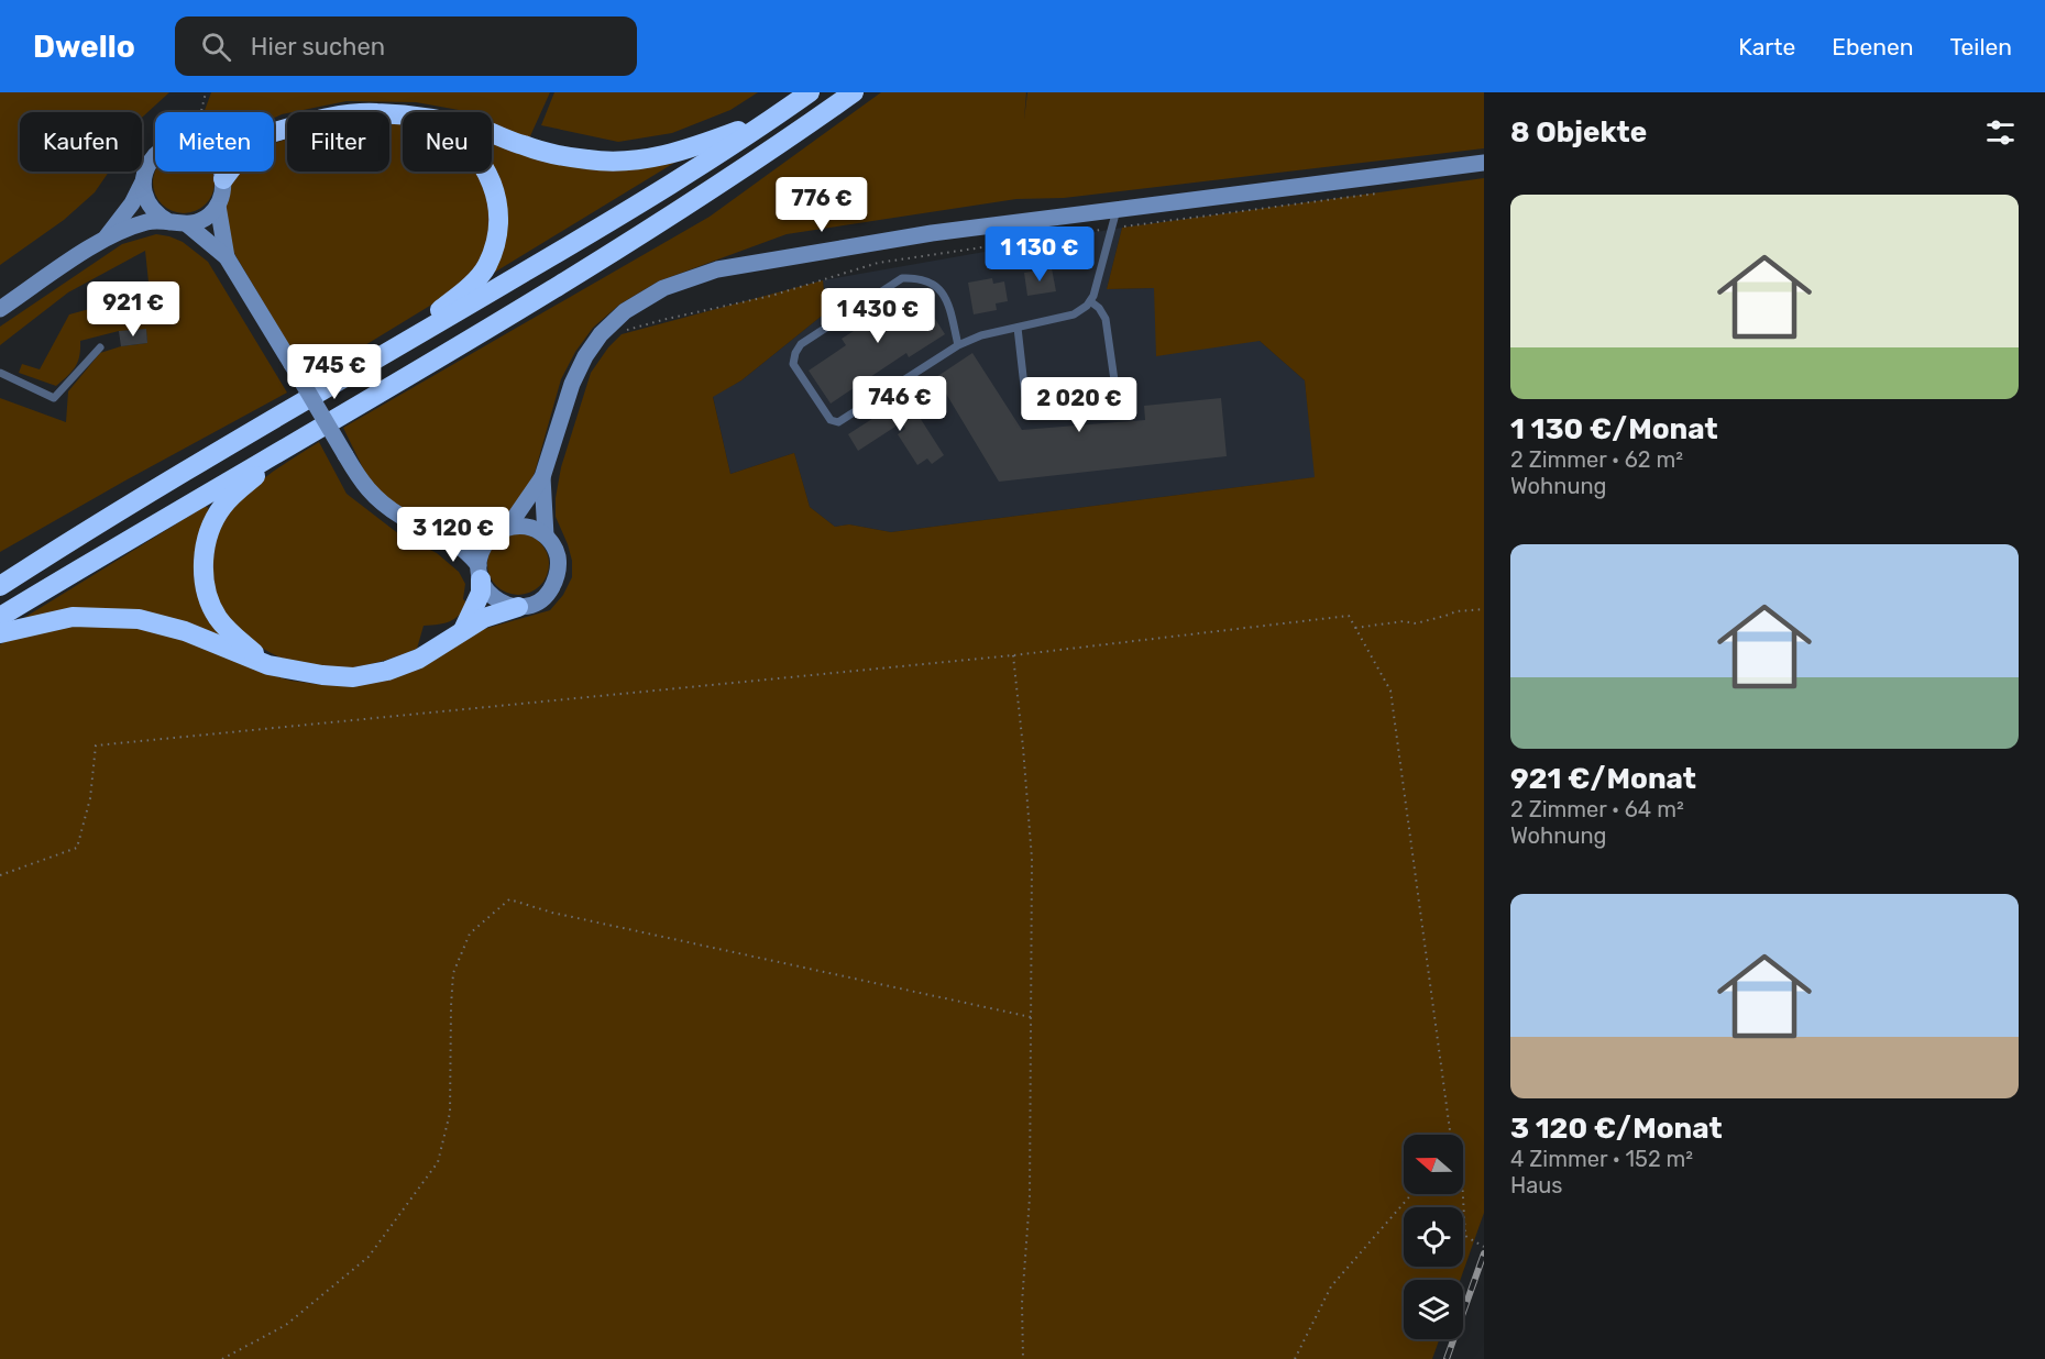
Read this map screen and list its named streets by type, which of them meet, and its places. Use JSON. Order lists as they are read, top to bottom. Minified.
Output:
{"north":"left","page":{"header":"Dwello","search":"Hier suchen","nav":["Karte","Ebenen","Teilen"],"heading":"8 Objekte","chip":["Kaufen","Mieten","Filter","Neu"],"list":[{"name":"1 130 €/Monat","note":"2 Zimmer · 62 m² · Wohnung"},{"name":"921 €/Monat","note":"2 Zimmer · 64 m² · Wohnung"},{"name":"3 120 €/Monat","note":"4 Zimmer · 152 m² · Haus"}],"price":["776 €","1 130 €","921 €","1 430 €","745 €","746 €","2 020 €","3 120 €"]}}
